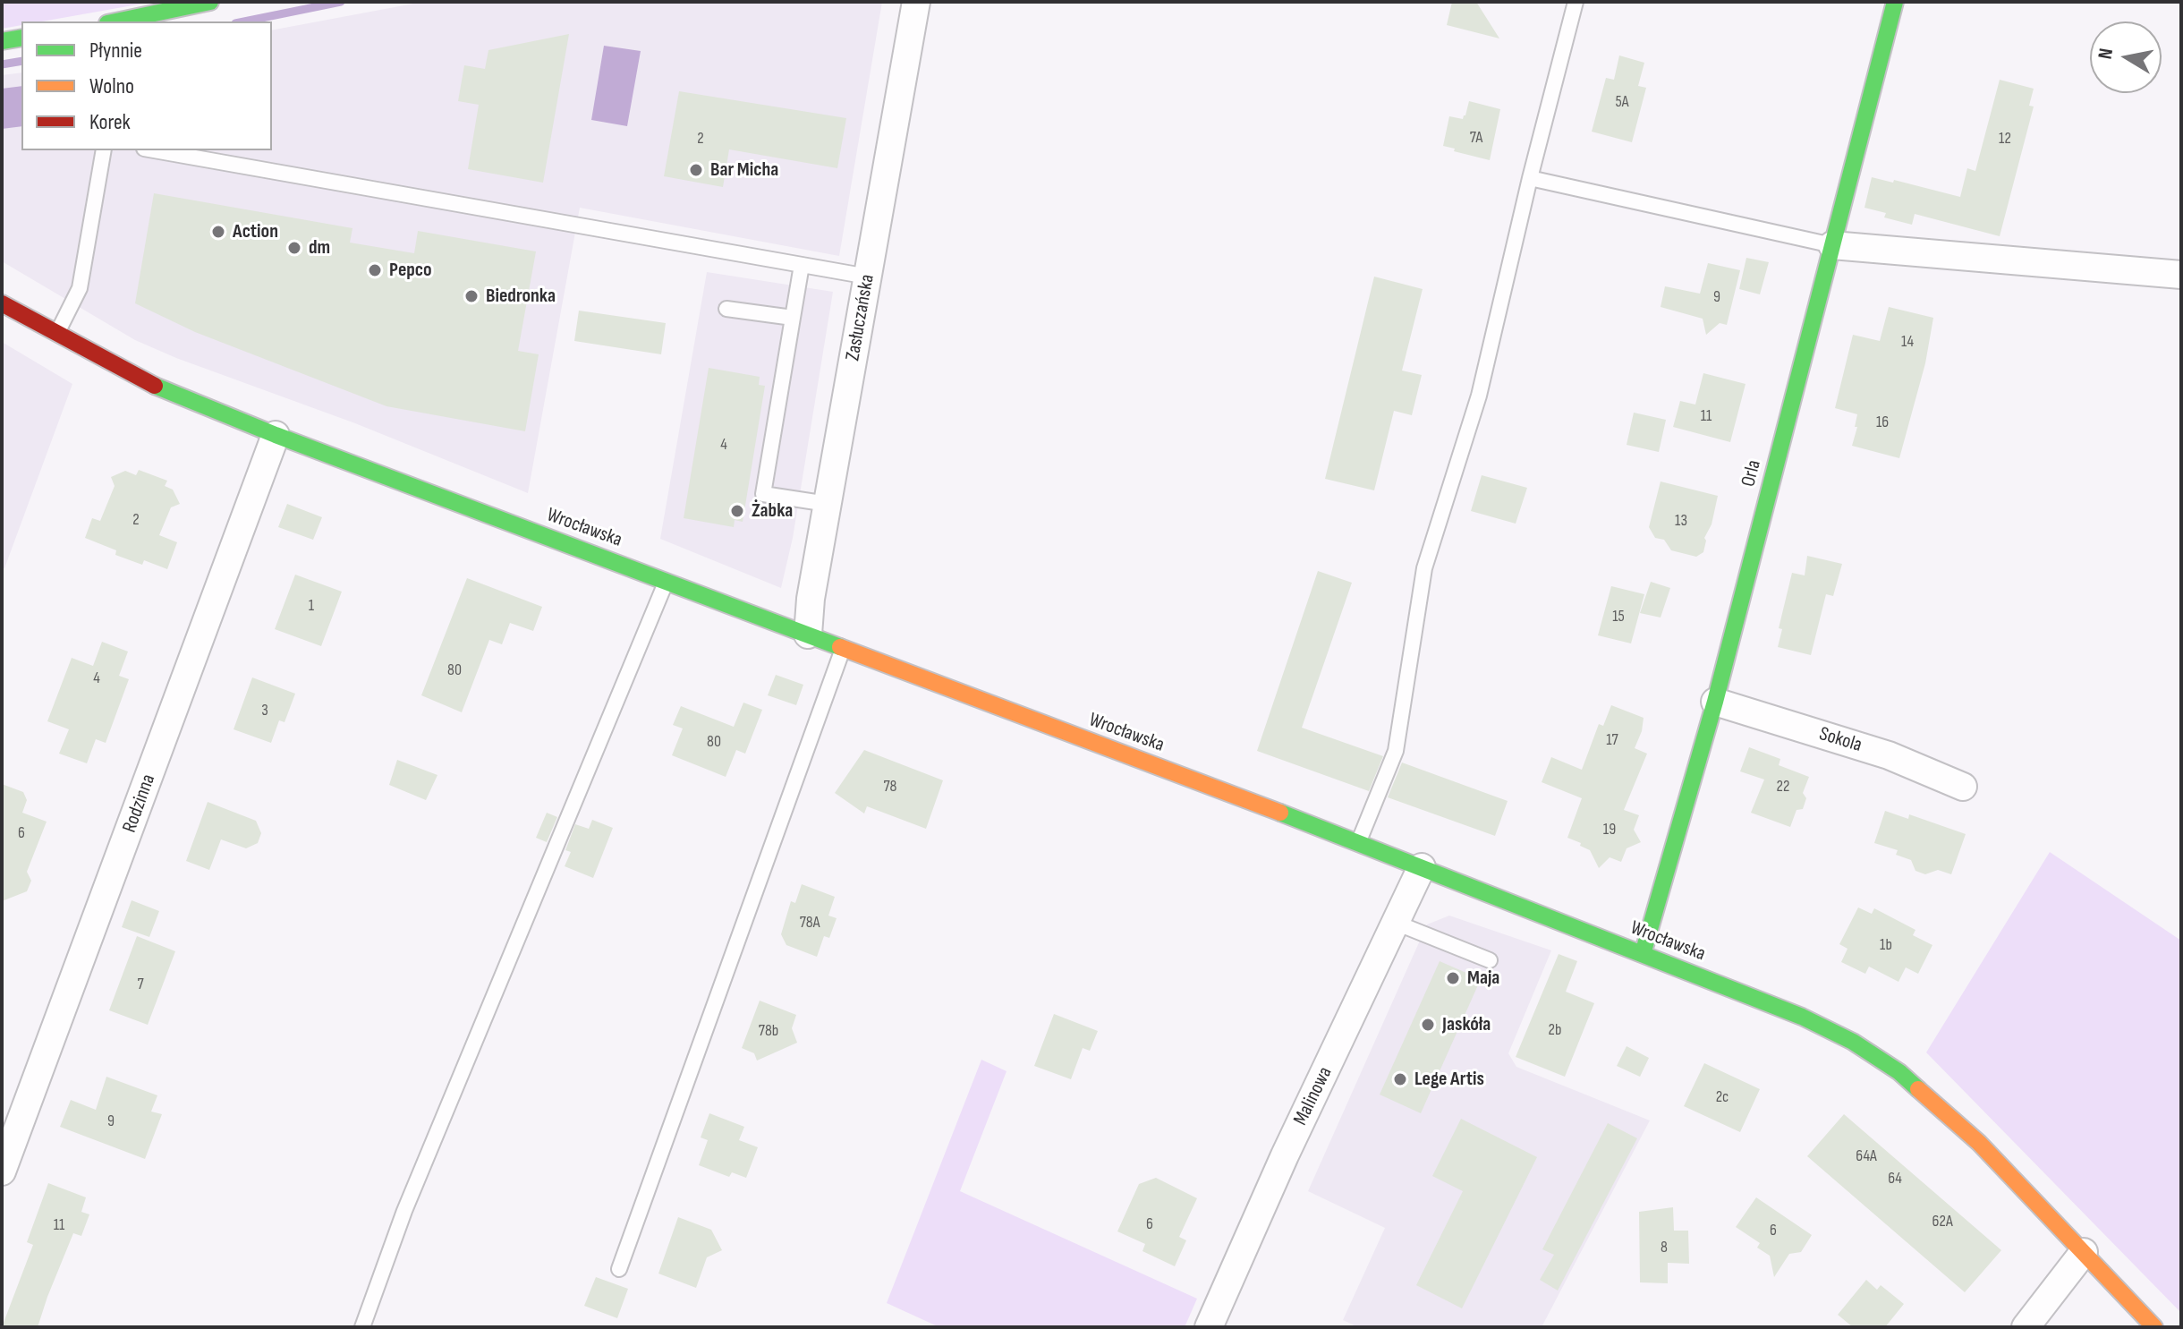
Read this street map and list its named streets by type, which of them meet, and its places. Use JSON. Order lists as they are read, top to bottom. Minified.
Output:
{"streets":{"street":["Zasłuczańska","Orla","Wrocławska","Sokola","Rodzinna","Malinowa"]},"crossings":[["Zasłuczańska","Wrocławska"],["Orla","Wrocławska"],["Orla","Sokola"],["Wrocławska","Rodzinna"],["Wrocławska","Malinowa"]],"places":["Bar Micha","Action","dm","Pepco","Biedronka","Żabka","Maja","Jaskóła","Lege Artis"],"house_numbers":["5A","7A","2","12","9","14","11","16","4","2","13","1","15","80","4","3","17","80","78","22","19","6","78A","1b","7","2b","78b","2c","9","64A","64","62A","6","11","6","8"],"legend":["Płynnie","Wolno","Korek"],"north":"left"}
